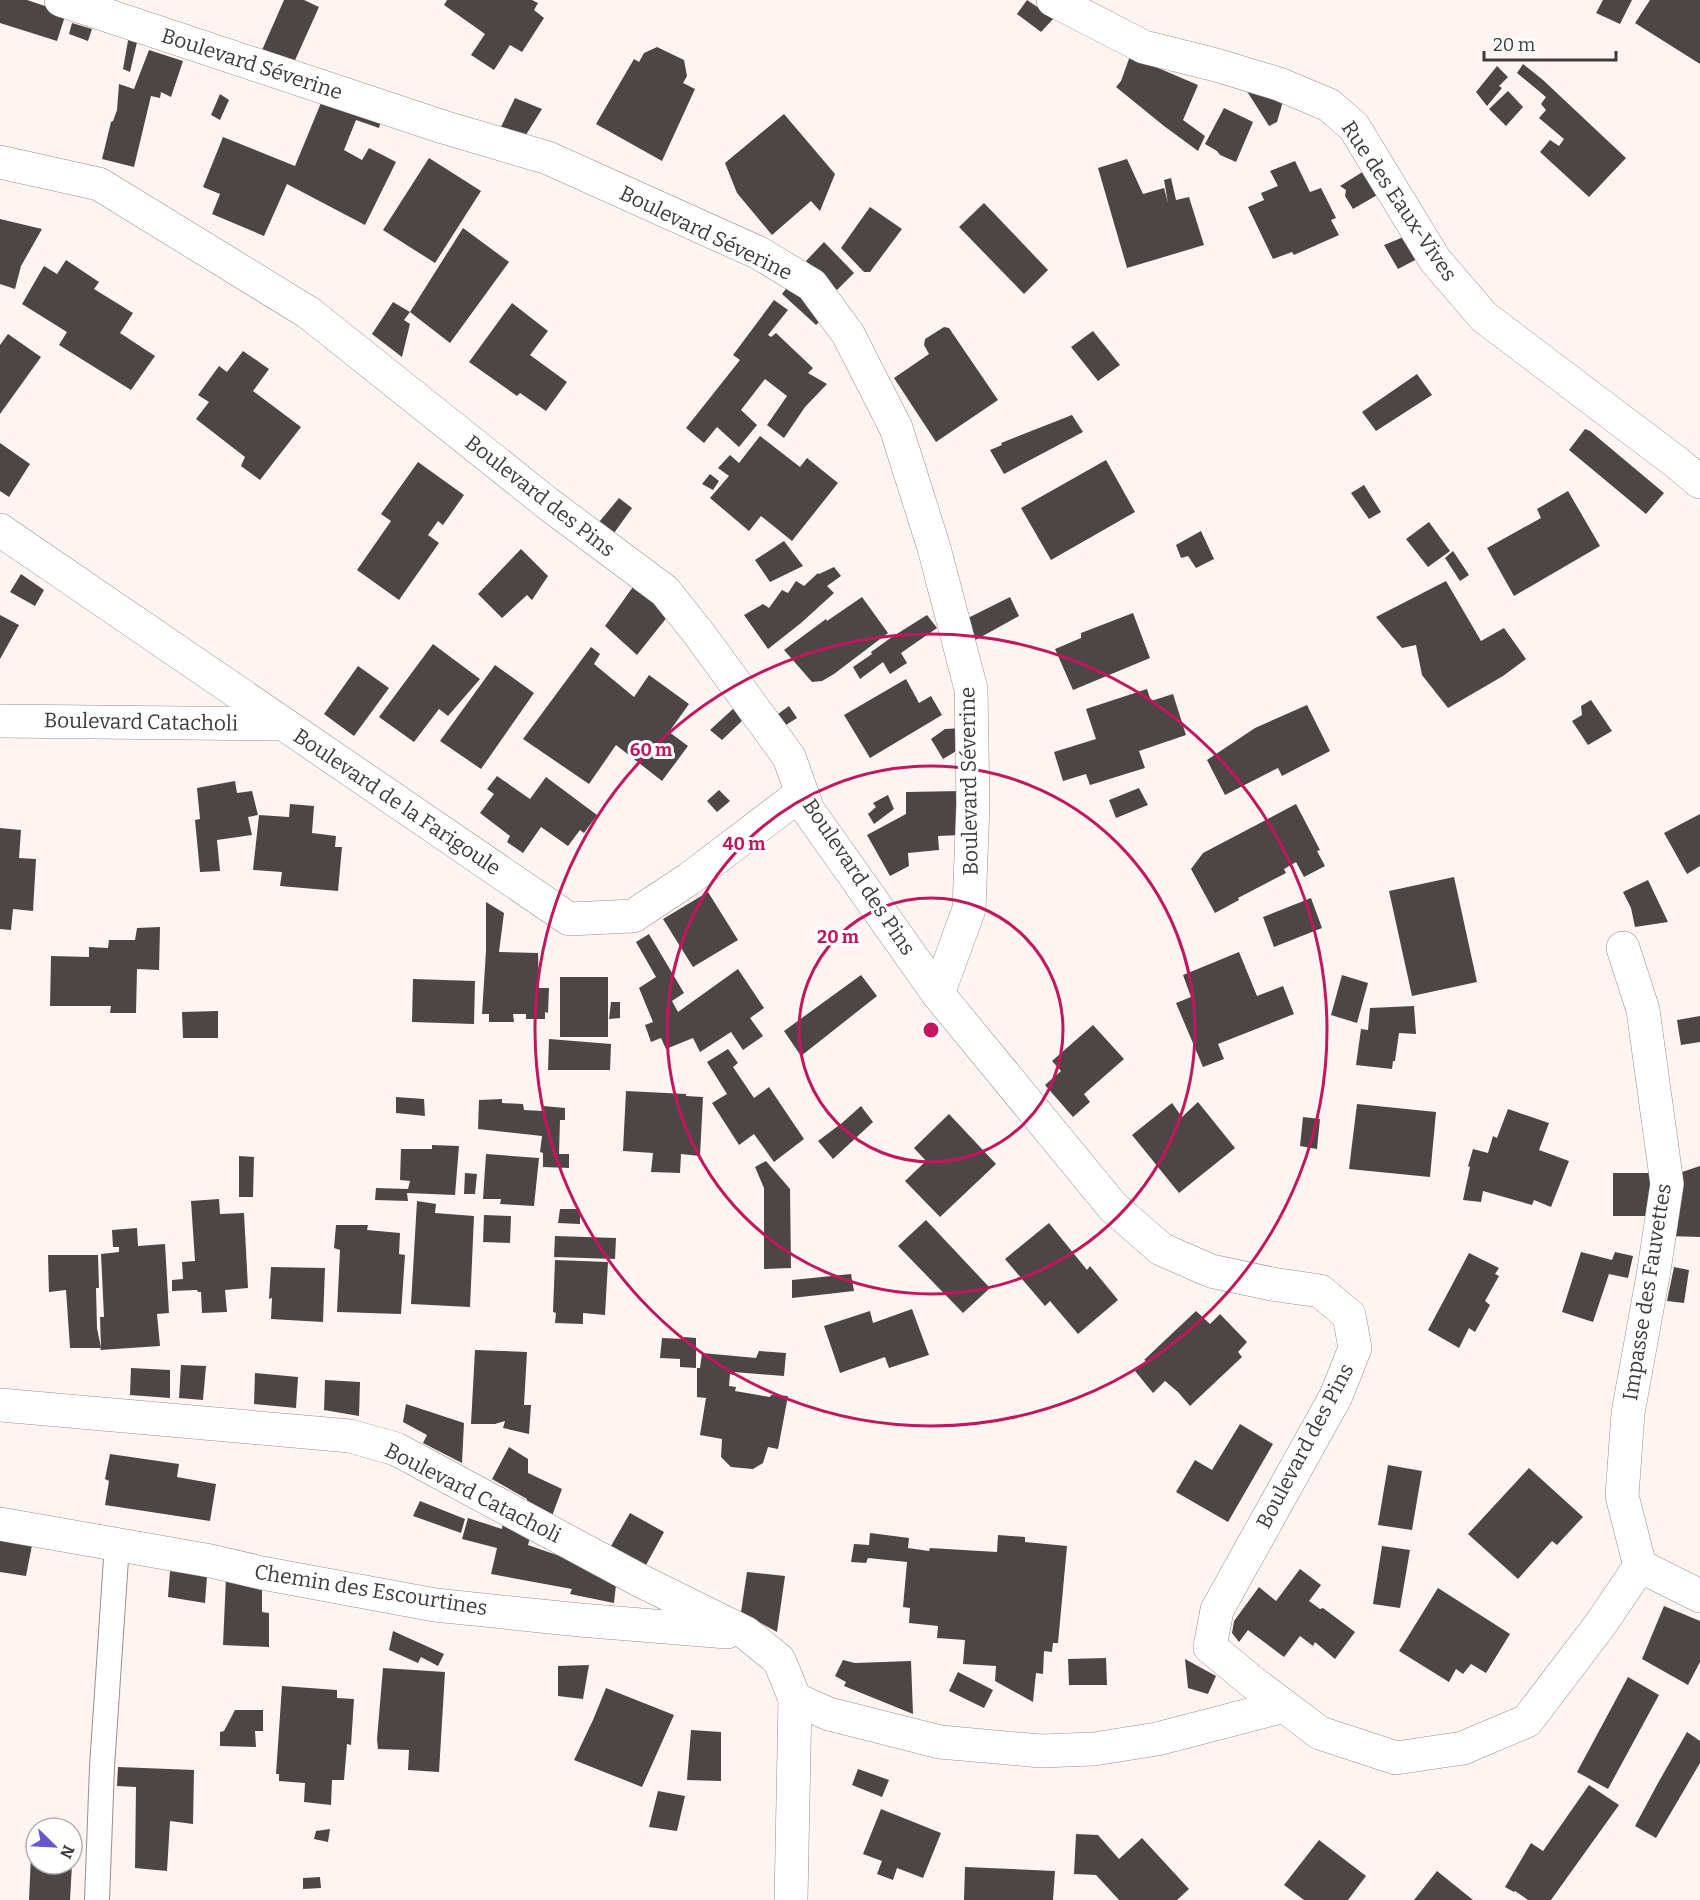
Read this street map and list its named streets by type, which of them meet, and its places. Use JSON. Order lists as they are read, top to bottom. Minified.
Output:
{"streets":{"street":["Boulevard Séverine","Rue des Eaux-Vives","Boulevard des Pins","Boulevard Catacholi","Boulevard de la Farigoule","Impasse des Fauvettes","Chemin des Escourtines"]},"crossings":[["Boulevard Séverine","Boulevard des Pins"],["Boulevard des Pins","Boulevard de la Farigoule"],["Boulevard Catacholi","Boulevard de la Farigoule"],["Boulevard Catacholi","Chemin des Escourtines"]],"scale_bar":"20 m","north":"bottom right","rings":["60 m","40 m","20 m"]}
